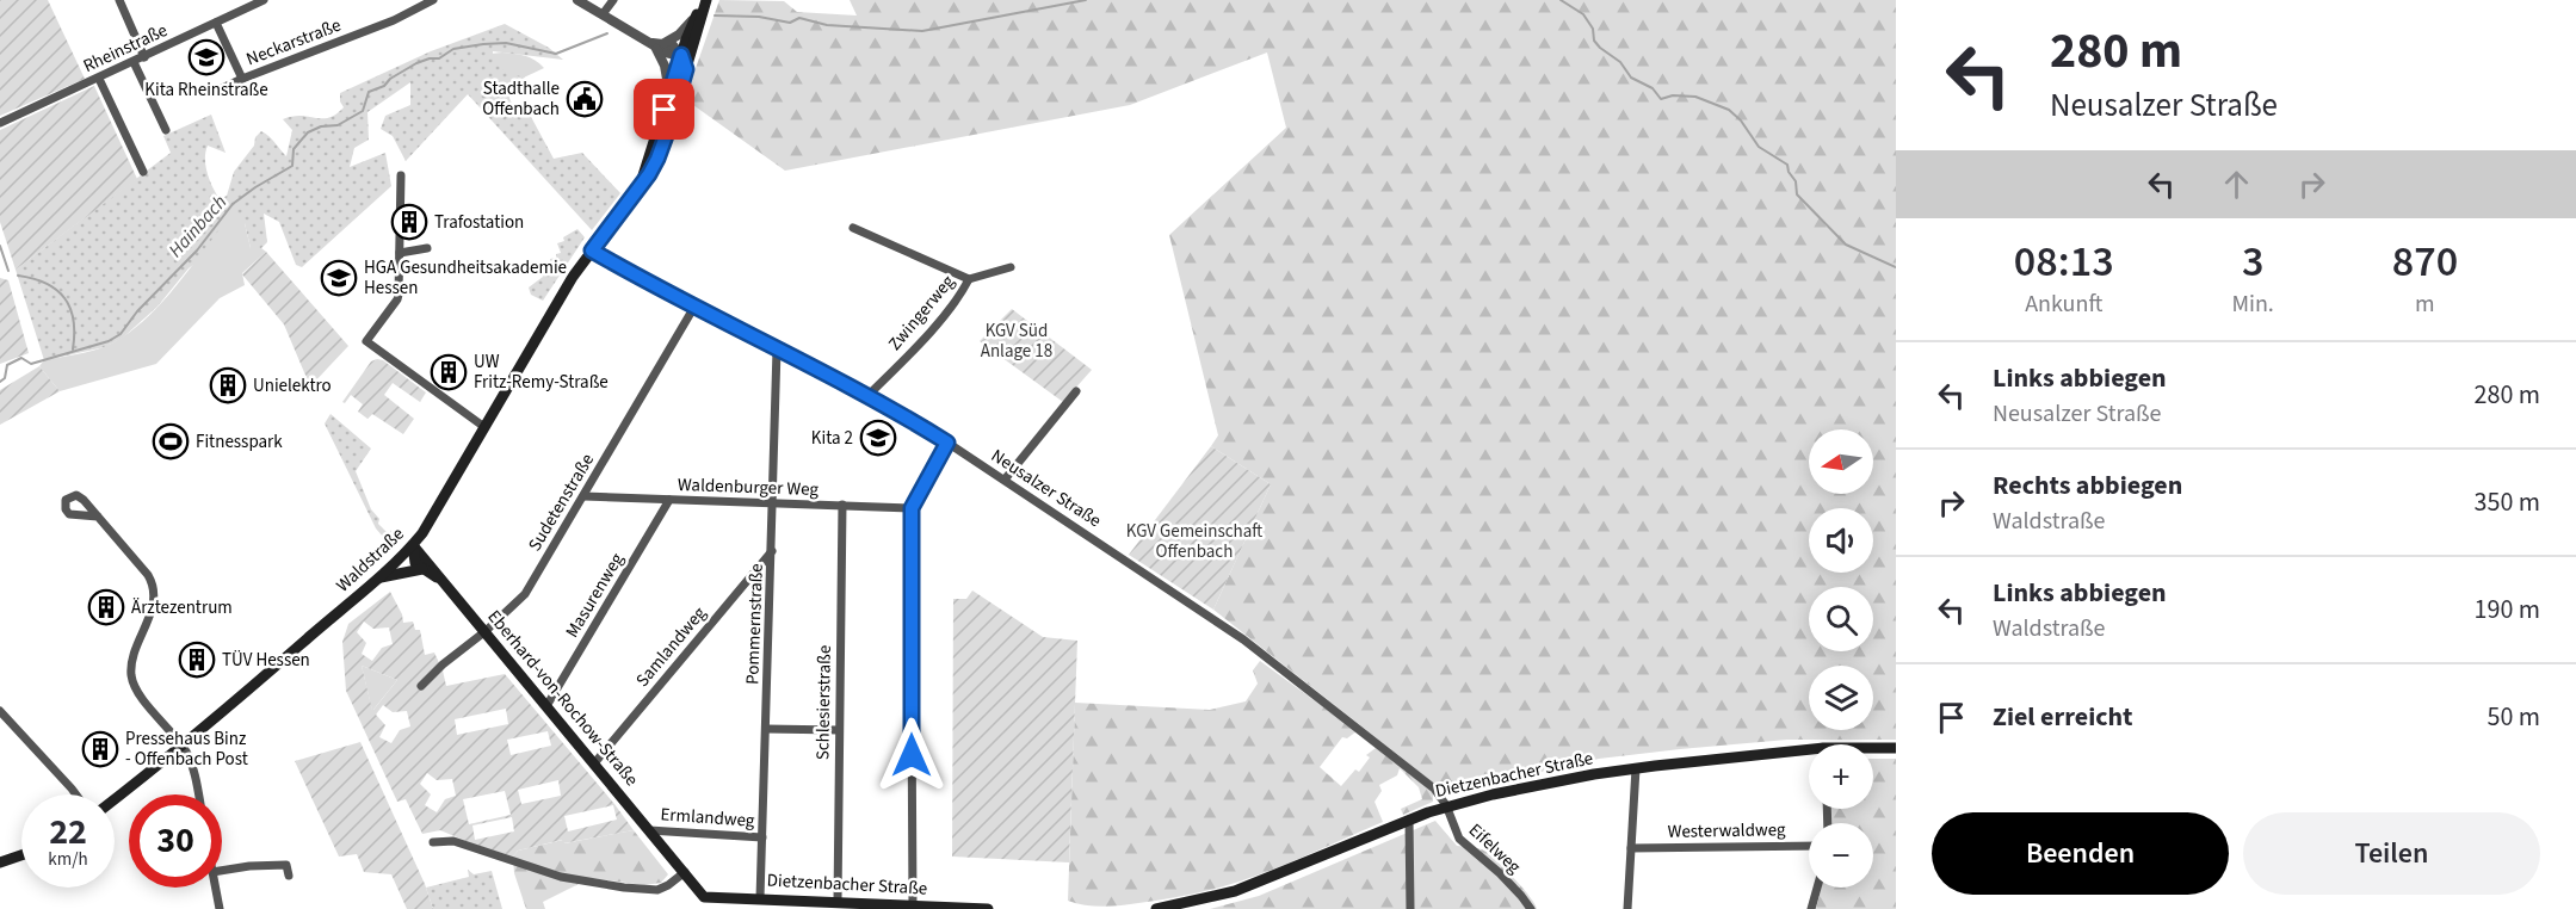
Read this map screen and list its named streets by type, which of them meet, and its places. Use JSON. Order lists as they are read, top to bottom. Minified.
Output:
{"streets":{"main road":["Waldstraße","Eberhard-von-Rochow-Straße","Dietzenbacher Straße"],"street":["Neckarstraße","Rheinstraße","Zwingerweg","Waldenburger Weg","Neusalzer Straße","Sudetenstraße","Masurenweg","Pommernstraße","Samlandweg","Schlesierstraße","Ermlandweg","Westerwaldweg","Eifelweg"]},"crossings":[["Neckarstraße","Rheinstraße"],["Zwingerweg","Neusalzer Straße"],["Waldenburger Weg","Sudetenstraße"],["Waldenburger Weg","Masurenweg"],["Waldenburger Weg","Pommernstraße"],["Waldenburger Weg","Schlesierstraße"],["Neusalzer Straße","Sudetenstraße"],["Neusalzer Straße","Waldstraße"],["Neusalzer Straße","Pommernstraße"],["Neusalzer Straße","Dietzenbacher Straße"],["Neusalzer Straße","Eifelweg"],["Sudetenstraße","Eberhard-von-Rochow-Straße"],["Waldstraße","Eberhard-von-Rochow-Straße"],["Masurenweg","Eberhard-von-Rochow-Straße"],["Pommernstraße","Samlandweg"],["Pommernstraße","Dietzenbacher Straße"],["Pommernstraße","Ermlandweg"],["Samlandweg","Eberhard-von-Rochow-Straße"],["Eberhard-von-Rochow-Straße","Dietzenbacher Straße"],["Eberhard-von-Rochow-Straße","Ermlandweg"],["Schlesierstraße","Dietzenbacher Straße"],["Dietzenbacher Straße","Eifelweg"]],"water":["Hainbach"],"parks":["KGV Süd Anlage 18","KGV Gemeinschaft Offenbach"],"places":{"school or university":["Kita Rheinstraße","HGA Gesundheitsakademie Hessen","Kita 2"],"public building":["Stadthalle Offenbach"],"building":["Trafostation","UW Fritz-Remy-Straße","Unielektro","Ärztezentrum","TÜV Hessen","Pressehaus Binz - Offenbach Post"],"sports":["Fitnesspark"]},"north":"left","page":{"turn":["280 m","Neusalzer Straße"],"eta":["08:13","Ankunft","3","Min.","870","m"],"list":[{"name":"Links abbiegen","note":"Neusalzer Straße","value":"280 m"},{"name":"Rechts abbiegen","note":"Waldstraße","value":"350 m"},{"name":"Links abbiegen","note":"Waldstraße","value":"190 m"},{"name":"Ziel erreicht","value":"50 m"}],"map_buttons":["+","−"],"speed":"22 km/h","limit":"30","buttons":["Beenden","Teilen"]}}
